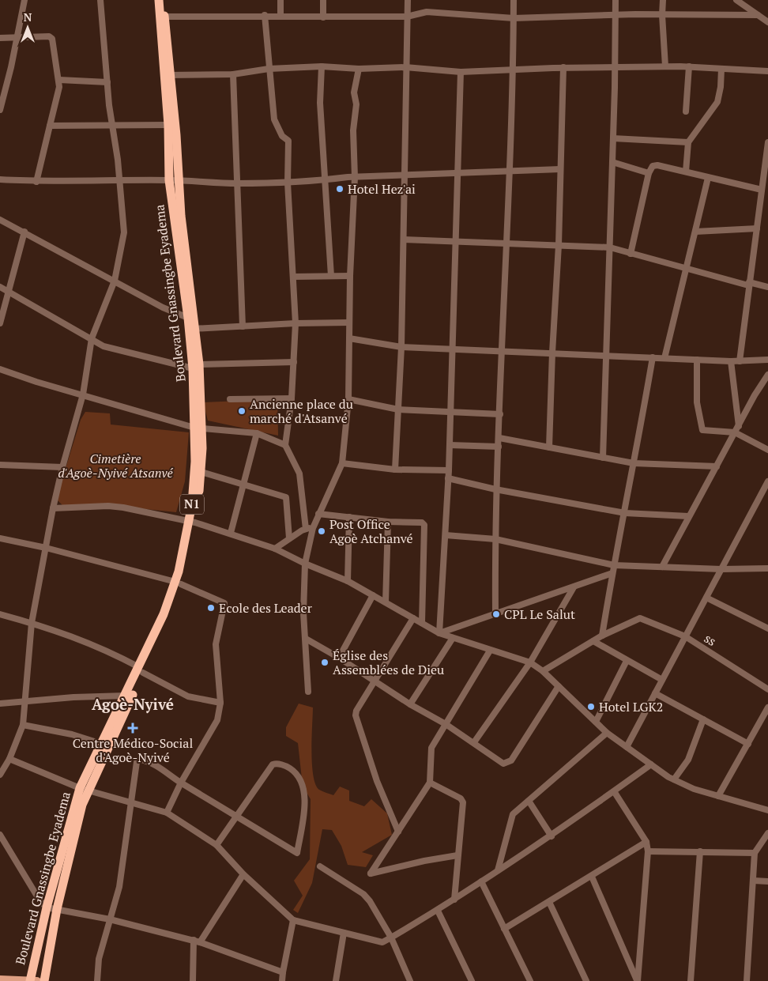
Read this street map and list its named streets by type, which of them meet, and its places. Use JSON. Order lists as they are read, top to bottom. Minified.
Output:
{"streets":{"highway":["Boulevard Gnassingbe Eyadema","N1"],"street":["ss"]},"districts":["Agoè-Nyivé"],"parks":["Cimetière d'Agoè-Nyivé Atsanvé"],"places":{"other":["Hotel Hez'ai","Ancienne place du marché d'Atsanvé","Post Office Agoè Atchanvé","Ecole des Leader","CPL Le Salut","Église des Assemblées de Dieu","Hotel LGK2"],"health":["Centre Médico-Social d'Agoè-Nyivé"]},"north":"top"}
